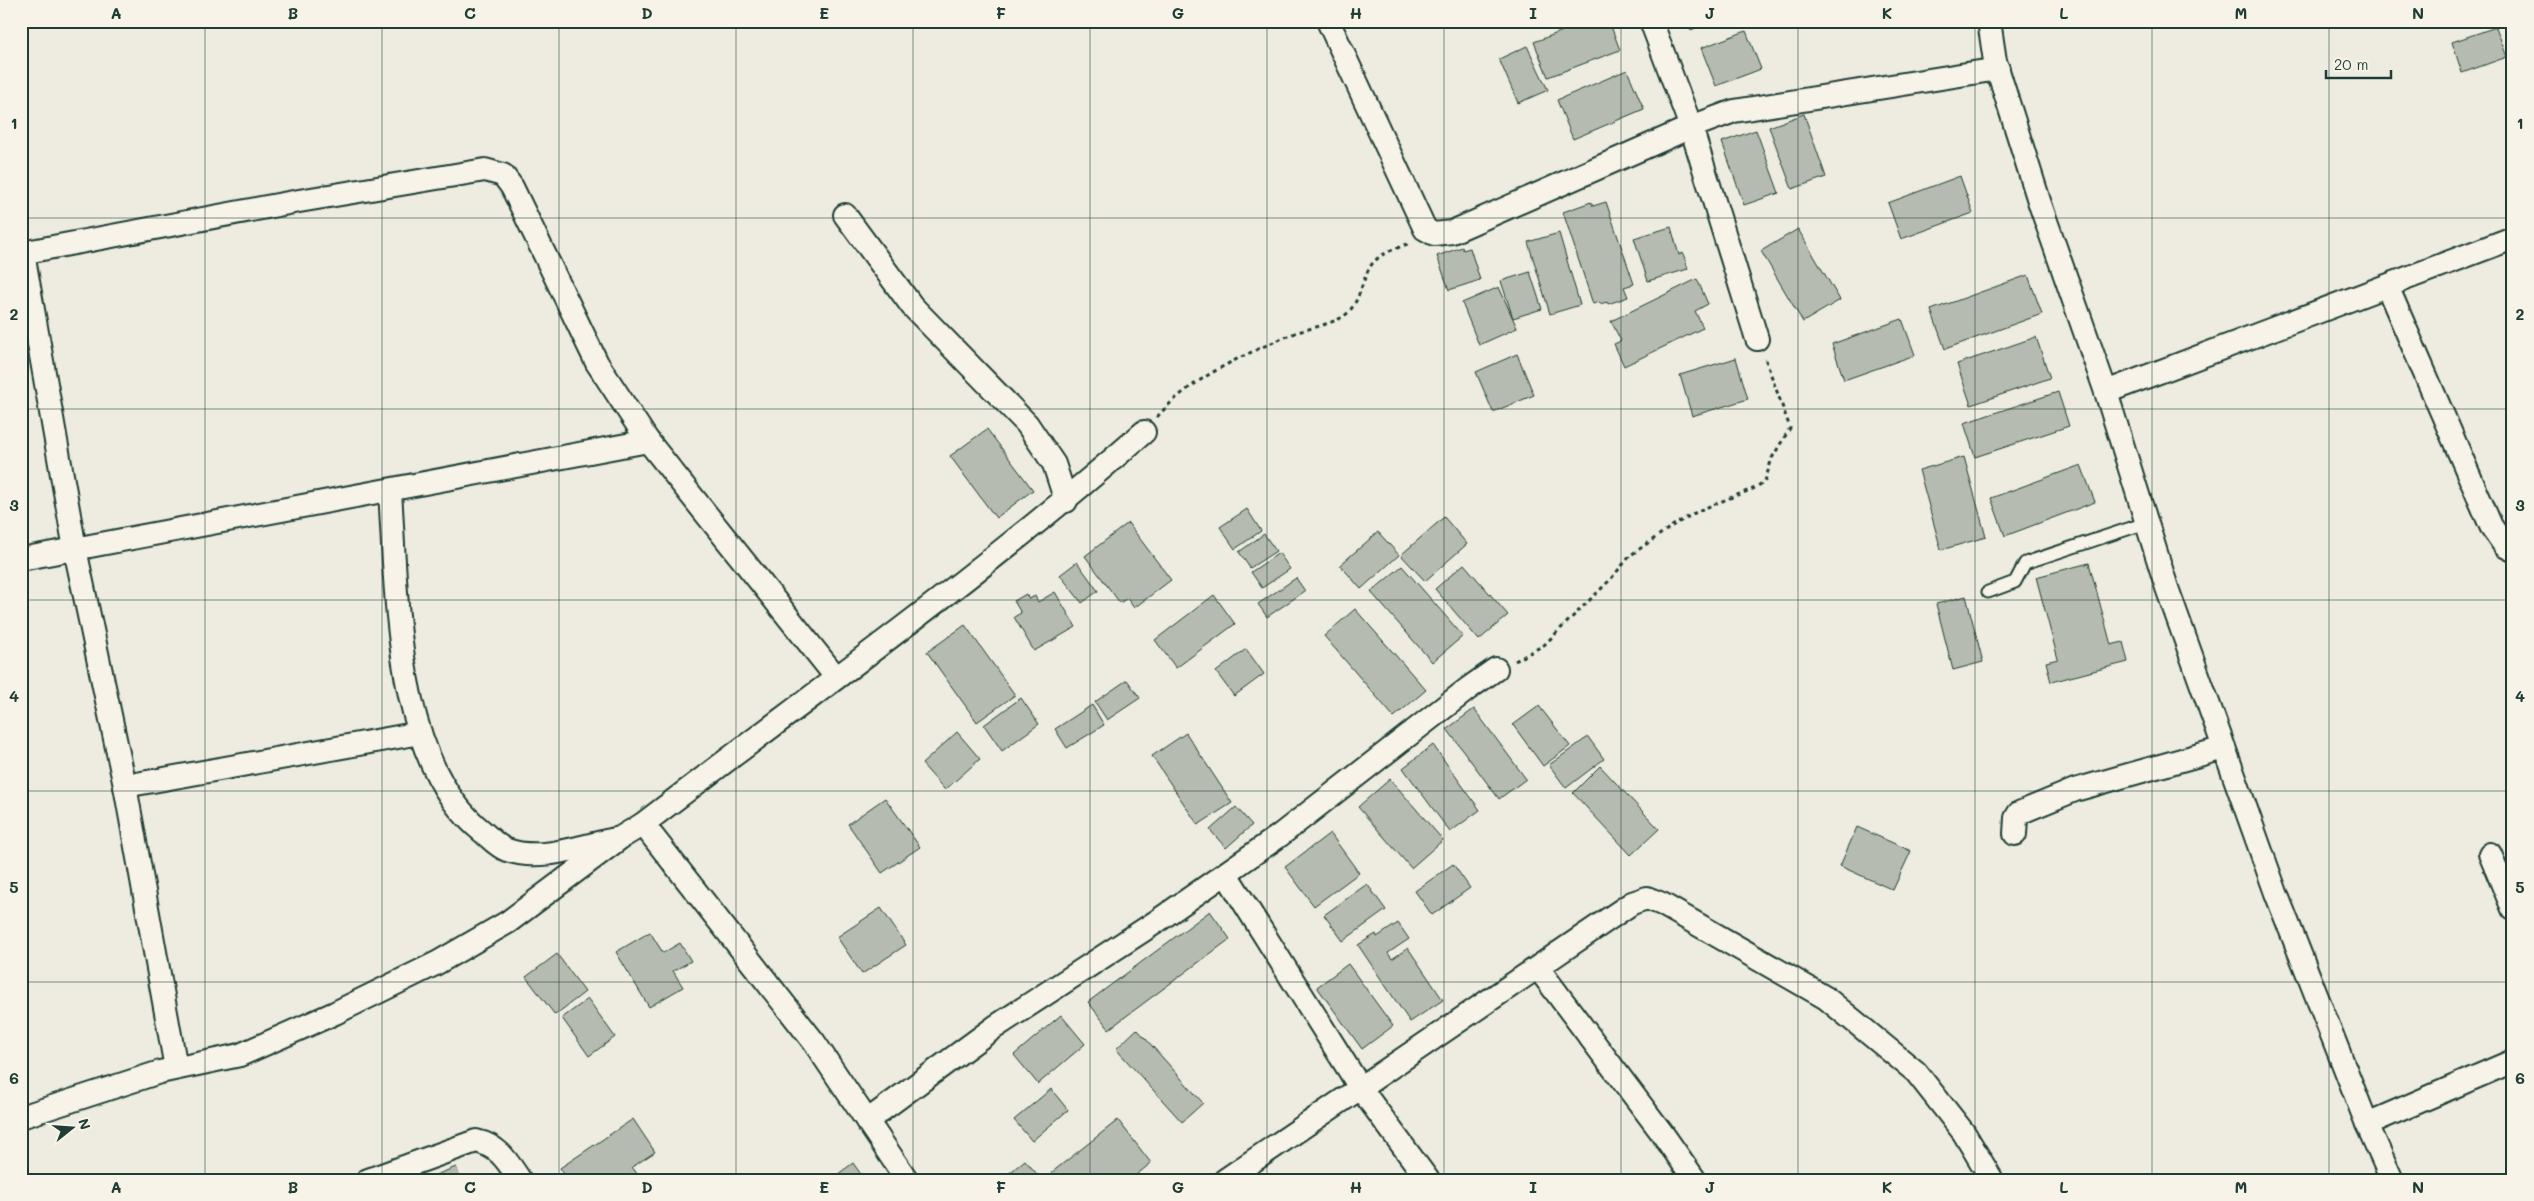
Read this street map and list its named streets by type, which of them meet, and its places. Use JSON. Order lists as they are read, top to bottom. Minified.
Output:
{"scale_bar":"20 m","north":"right","grid":{"columns":["A","B","C","D","E","F","G","H","I","J","K","L","M","N"],"rows":["1","2","3","4","5","6"]}}
